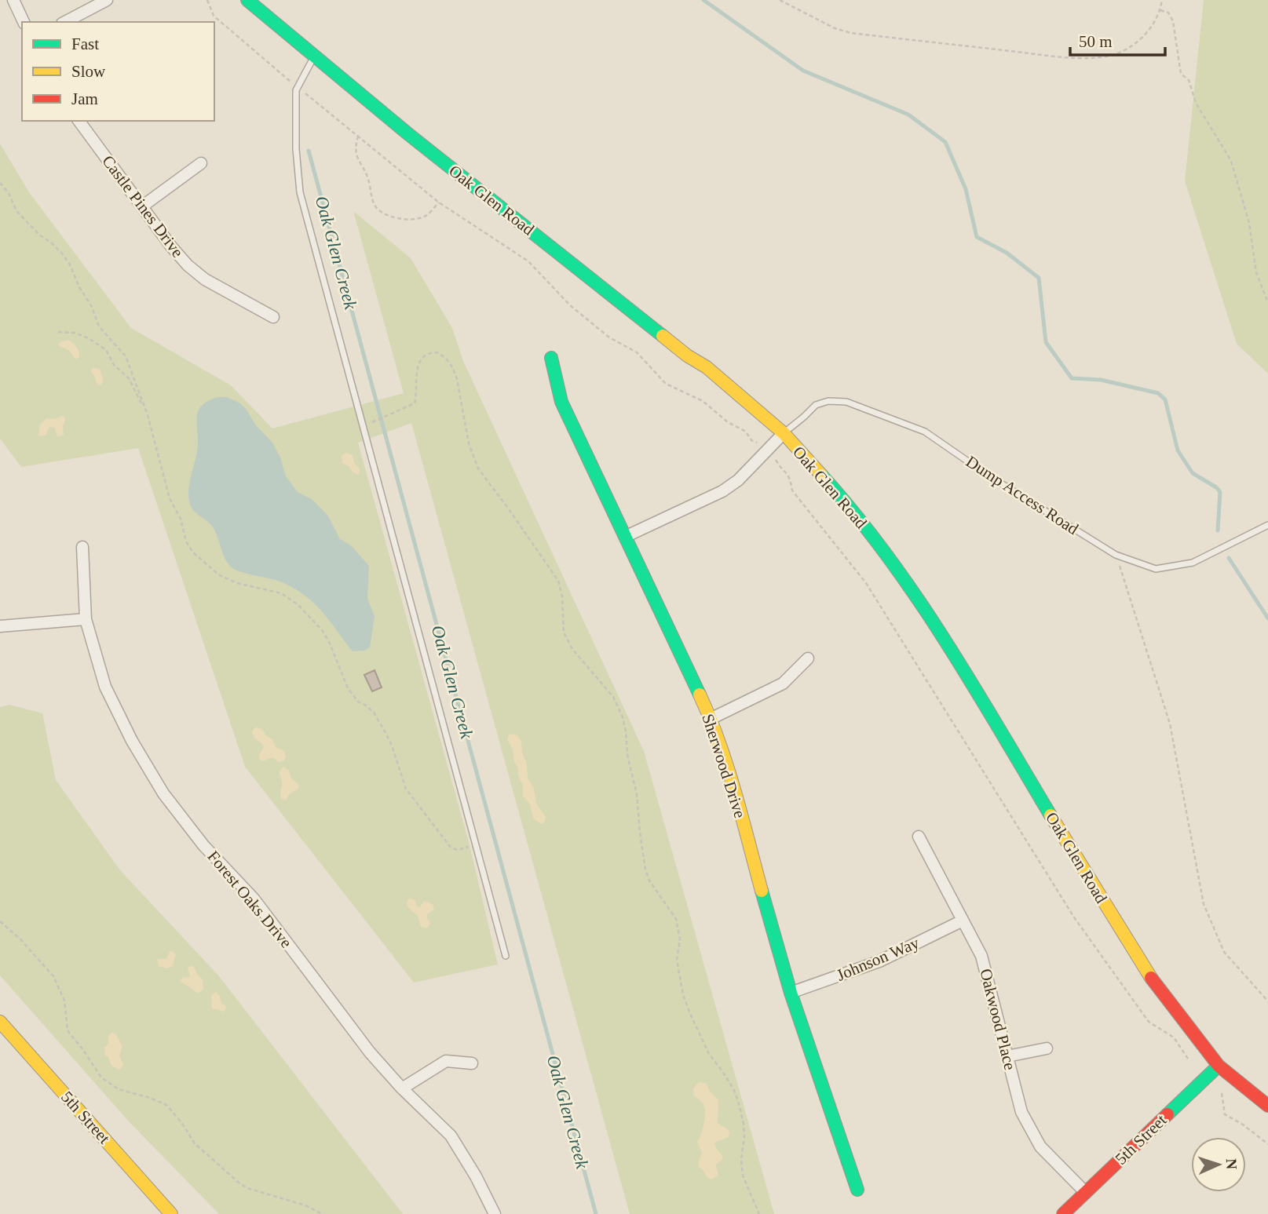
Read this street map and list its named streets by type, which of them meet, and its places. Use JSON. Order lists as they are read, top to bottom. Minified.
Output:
{"streets":{"main road":["Oak Glen Road","Sherwood Drive","5th Street"],"street":["Castle Pines Drive","Forest Oaks Drive","Johnson Way","Oakwood Place"],"lane":["Dump Access Road"]},"crossings":[["Oak Glen Road","Dump Access Road"],["Oak Glen Road","5th Street"],["Sherwood Drive","Johnson Way"],["Johnson Way","Oakwood Place"],["Oakwood Place","5th Street"]],"water":["Oak Glen Creek"],"legend":["Fast","Slow","Jam"],"scale_bar":"50 m","north":"right"}
